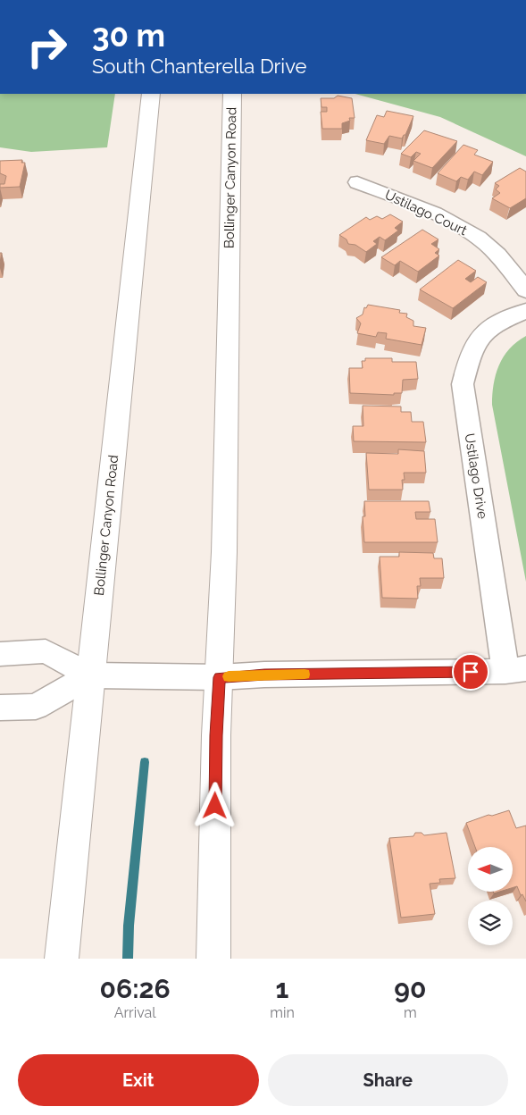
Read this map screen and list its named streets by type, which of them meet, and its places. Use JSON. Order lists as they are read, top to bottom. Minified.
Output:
{"streets":{"main road":["Bollinger Canyon Road"],"street":["Ustilago Court","Ustilago Drive"]},"north":"left","page":{"turn":["30 m","South Chanterella Drive"],"eta":["06:26","Arrival","1","min","90","m"],"buttons":["Exit","Share"]}}
